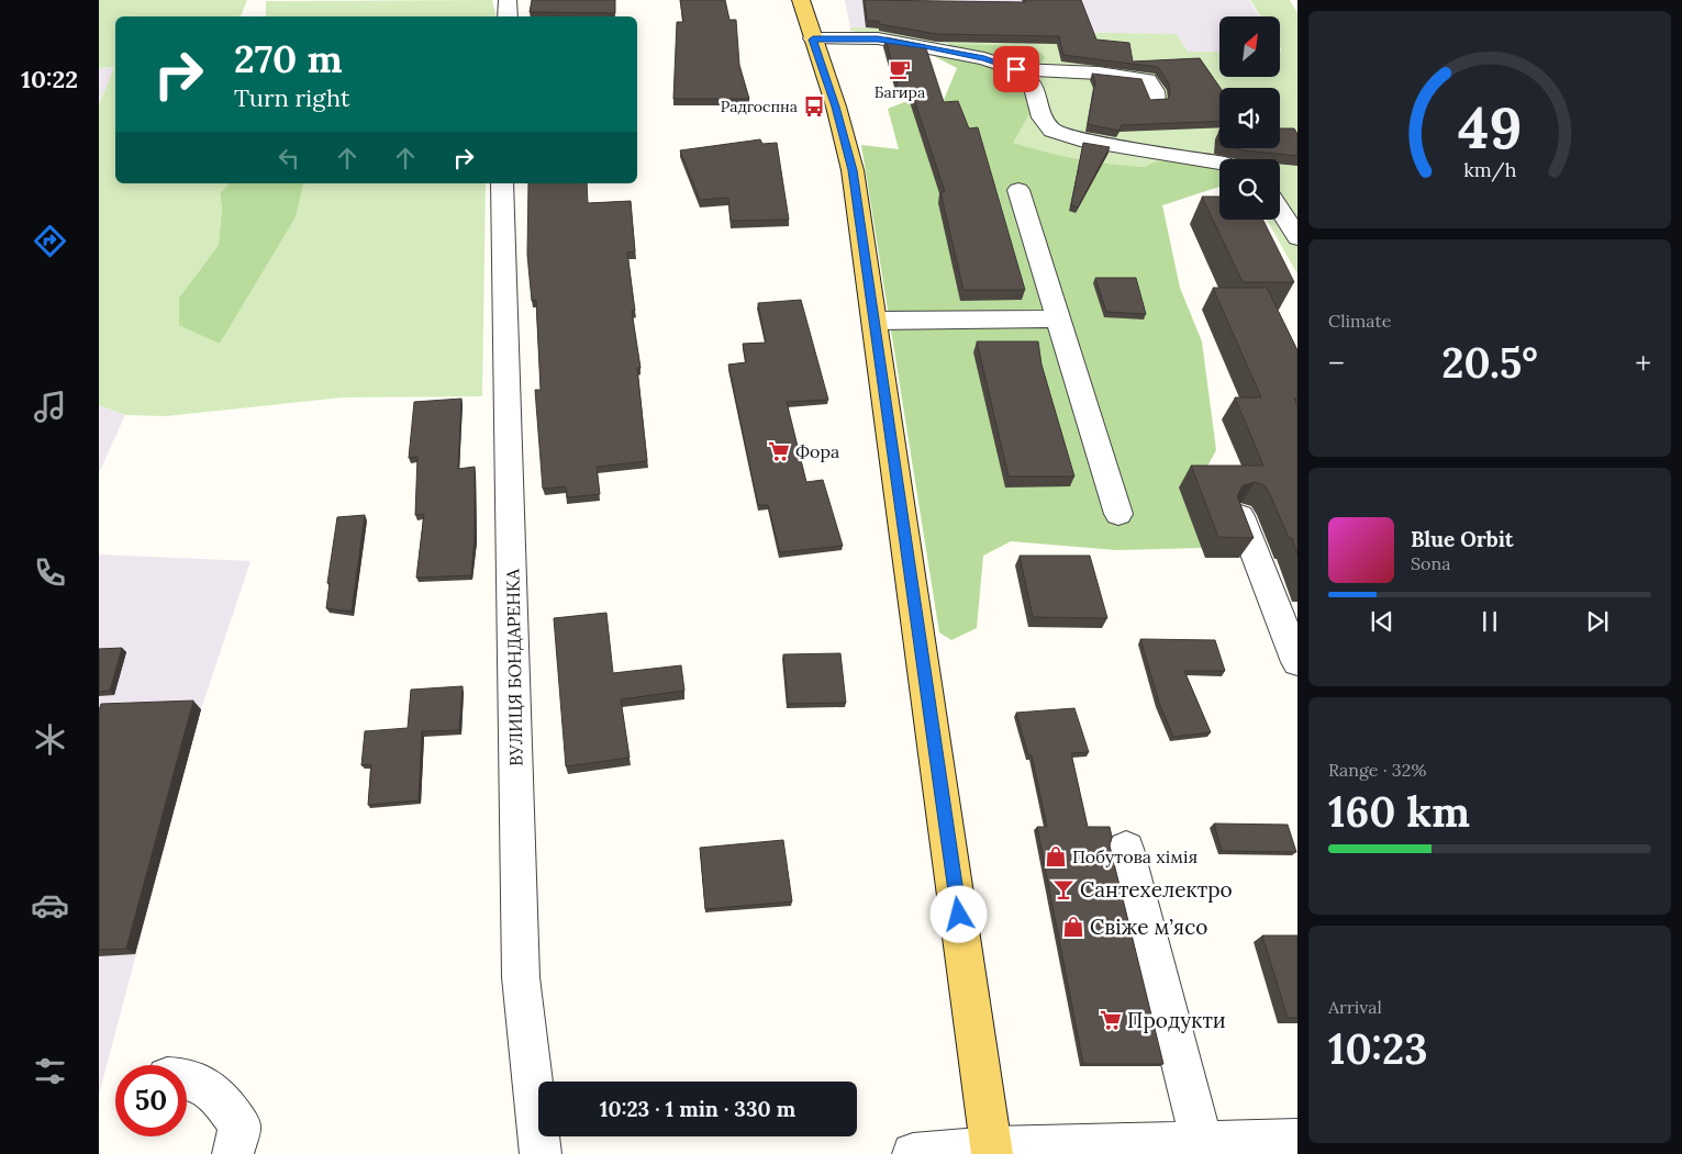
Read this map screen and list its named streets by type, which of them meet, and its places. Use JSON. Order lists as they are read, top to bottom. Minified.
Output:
{"streets":{"street":["ВУЛИЦЯ БОНДАРЕНКА"]},"places":{"cafe":["Багира"],"bus stop":["Радгоспна"],"supermarket":["Фора","Продукти"],"shop":["Побутова хімія","Свіже м’ясо"],"bar":["Сантехелектро"]},"north":"top right","page":{"tabs":"10:22","turn":["270 m","Turn right"],"tile":["Climate",["Range · 32%","160 km"],["Arrival","10:23"]],"heat":["−","20.5°","+"],"song":["Blue Orbit","Sona"],"limit":"50","trip":"10:23 · 1 min · 330 m","gauge":["49","km/h"]}}
